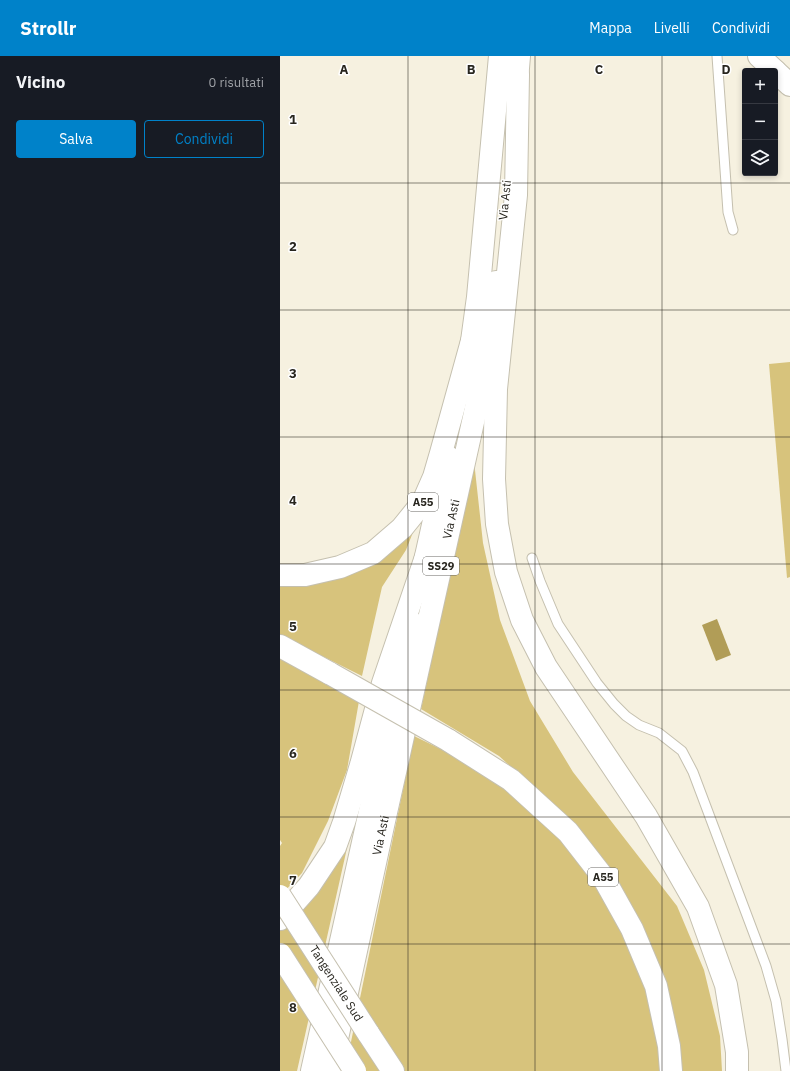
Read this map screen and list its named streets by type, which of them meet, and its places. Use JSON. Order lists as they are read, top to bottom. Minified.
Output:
{"streets":{"main road":["Via Asti","A55","SS29","Tangenziale Sud"]},"crossings":[["Via Asti","A55"]],"page":{"header":"Strollr","nav":["Mappa","Livelli","Condividi"],"heading":["Vicino","0 risultati"],"map_buttons":["+","−"],"buttons":["Salva","Condividi"]},"grid":{"columns":["A","B","C","D"],"rows":["1","2","3","4","5","6","7","8"]}}
